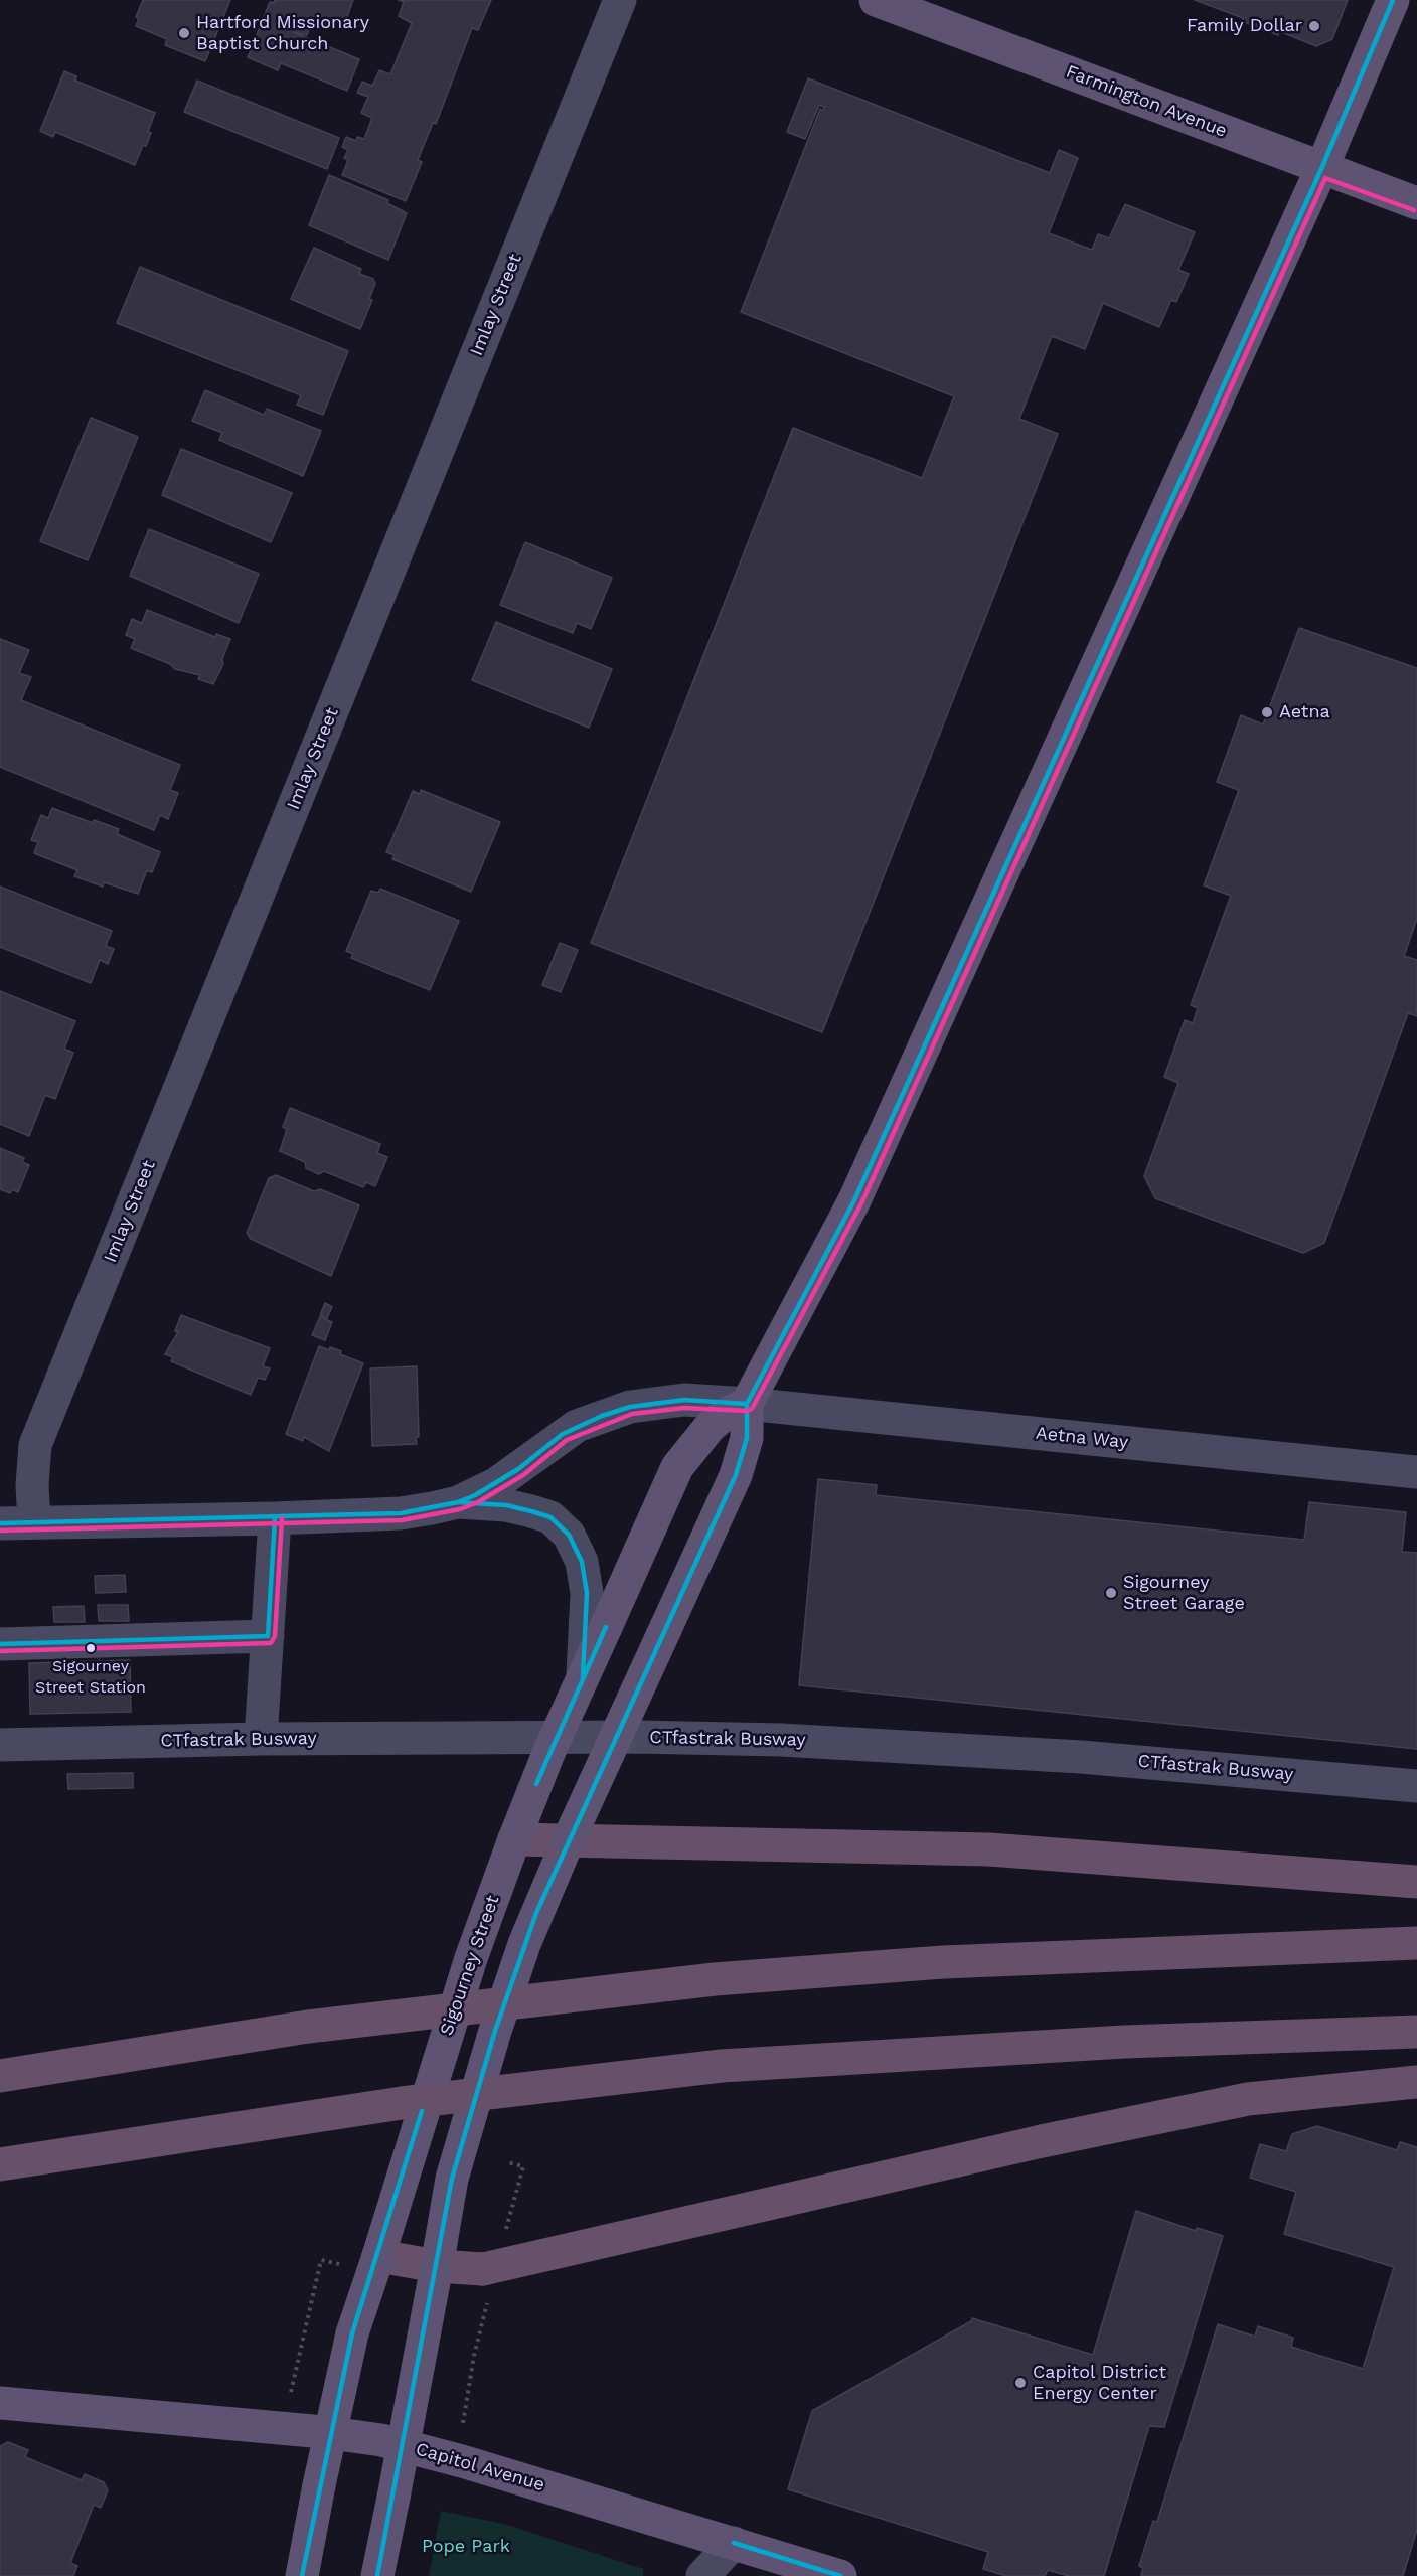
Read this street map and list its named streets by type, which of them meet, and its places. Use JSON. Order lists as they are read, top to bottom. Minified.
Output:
{"streets":{"main road":["Farmington Avenue","Sigourney Street","Capitol Avenue"],"street":["Imlay Street","Aetna Way","CTfastrak Busway"]},"crossings":[["Aetna Way","Sigourney Street"]],"parks":["Pope Park"],"places":["Family Dollar","Hartford Missionary Baptist Church","Aetna","Sigourney Street Garage","Sigourney Street Station","Capitol District Energy Center"]}
